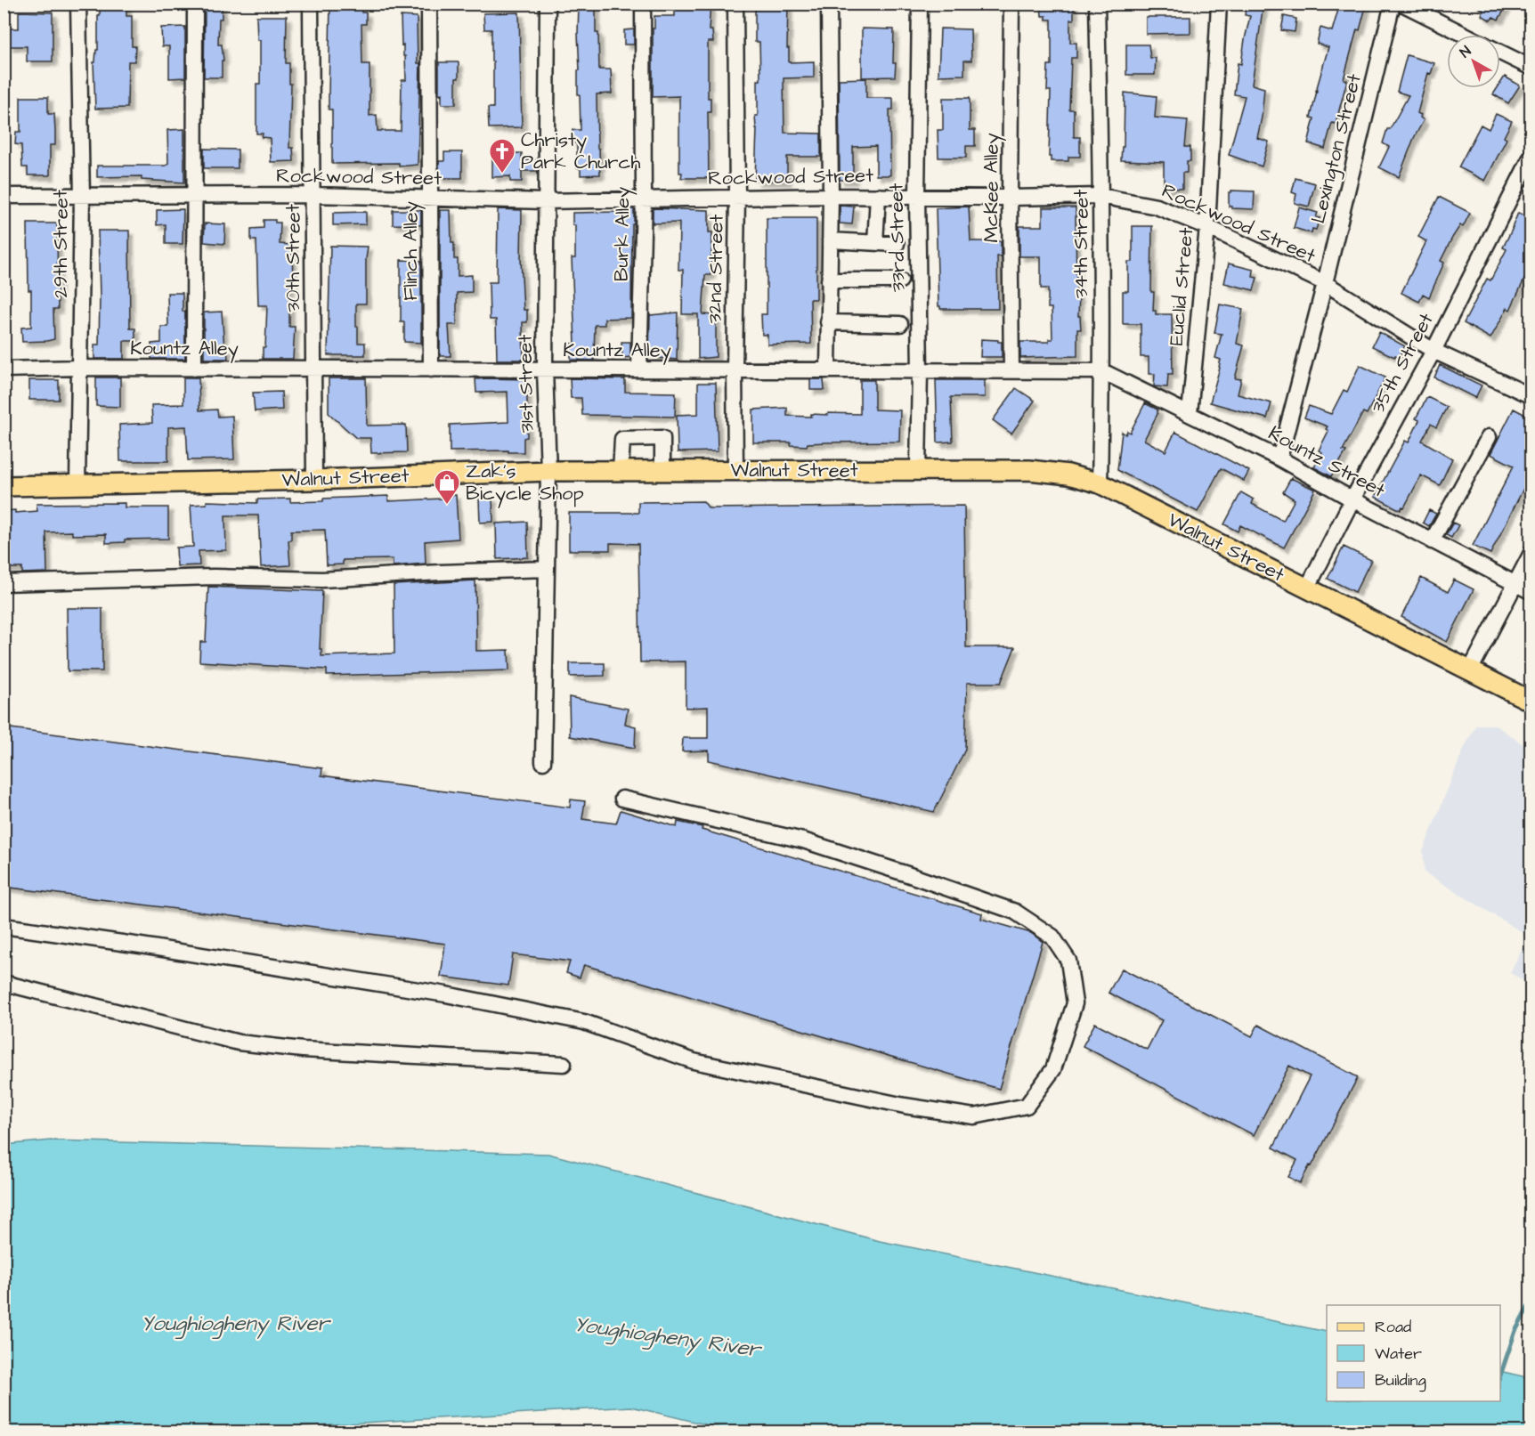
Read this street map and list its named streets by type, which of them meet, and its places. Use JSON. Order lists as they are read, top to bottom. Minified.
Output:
{"streets":{"main road":["Walnut Street"],"street":["Lexington Street","Rockwood Street","McKee Alley","Burk Alley","33rd Street","29th Street","34th Street","Flinch Alley","30th Street","32nd Street","Euclid Street","Kountz Alley","35th Street","31st Street","Kountz Street"]},"crossings":[["Lexington Street","Rockwood Street"],["Lexington Street","Kountz Street"],["Rockwood Street","McKee Alley"],["Rockwood Street","Burk Alley"],["Rockwood Street","33rd Street"],["Rockwood Street","29th Street"],["Rockwood Street","34th Street"],["Rockwood Street","Flinch Alley"],["Rockwood Street","30th Street"],["Rockwood Street","32nd Street"],["Rockwood Street","Euclid Street"],["Rockwood Street","35th Street"],["Rockwood Street","31st Street"],["McKee Alley","Kountz Alley"],["Burk Alley","Kountz Alley"],["33rd Street","Kountz Alley"],["33rd Street","Walnut Street"],["29th Street","Kountz Alley"],["29th Street","Walnut Street"],["34th Street","Kountz Alley"],["34th Street","Kountz Street"],["34th Street","Walnut Street"],["Flinch Alley","Kountz Alley"],["30th Street","Kountz Alley"],["30th Street","Walnut Street"],["32nd Street","Kountz Alley"],["32nd Street","Walnut Street"],["Euclid Street","Kountz Street"],["Kountz Alley","31st Street"],["Kountz Alley","Kountz Street"],["35th Street","Kountz Street"],["35th Street","Walnut Street"],["31st Street","Walnut Street"]],"water":["Youghiogheny River"],"places":{"church":["Christy Park Church"],"shop":["Zak's Bicycle Shop"]},"legend":["Road","Water","Building"],"north":"top left"}
